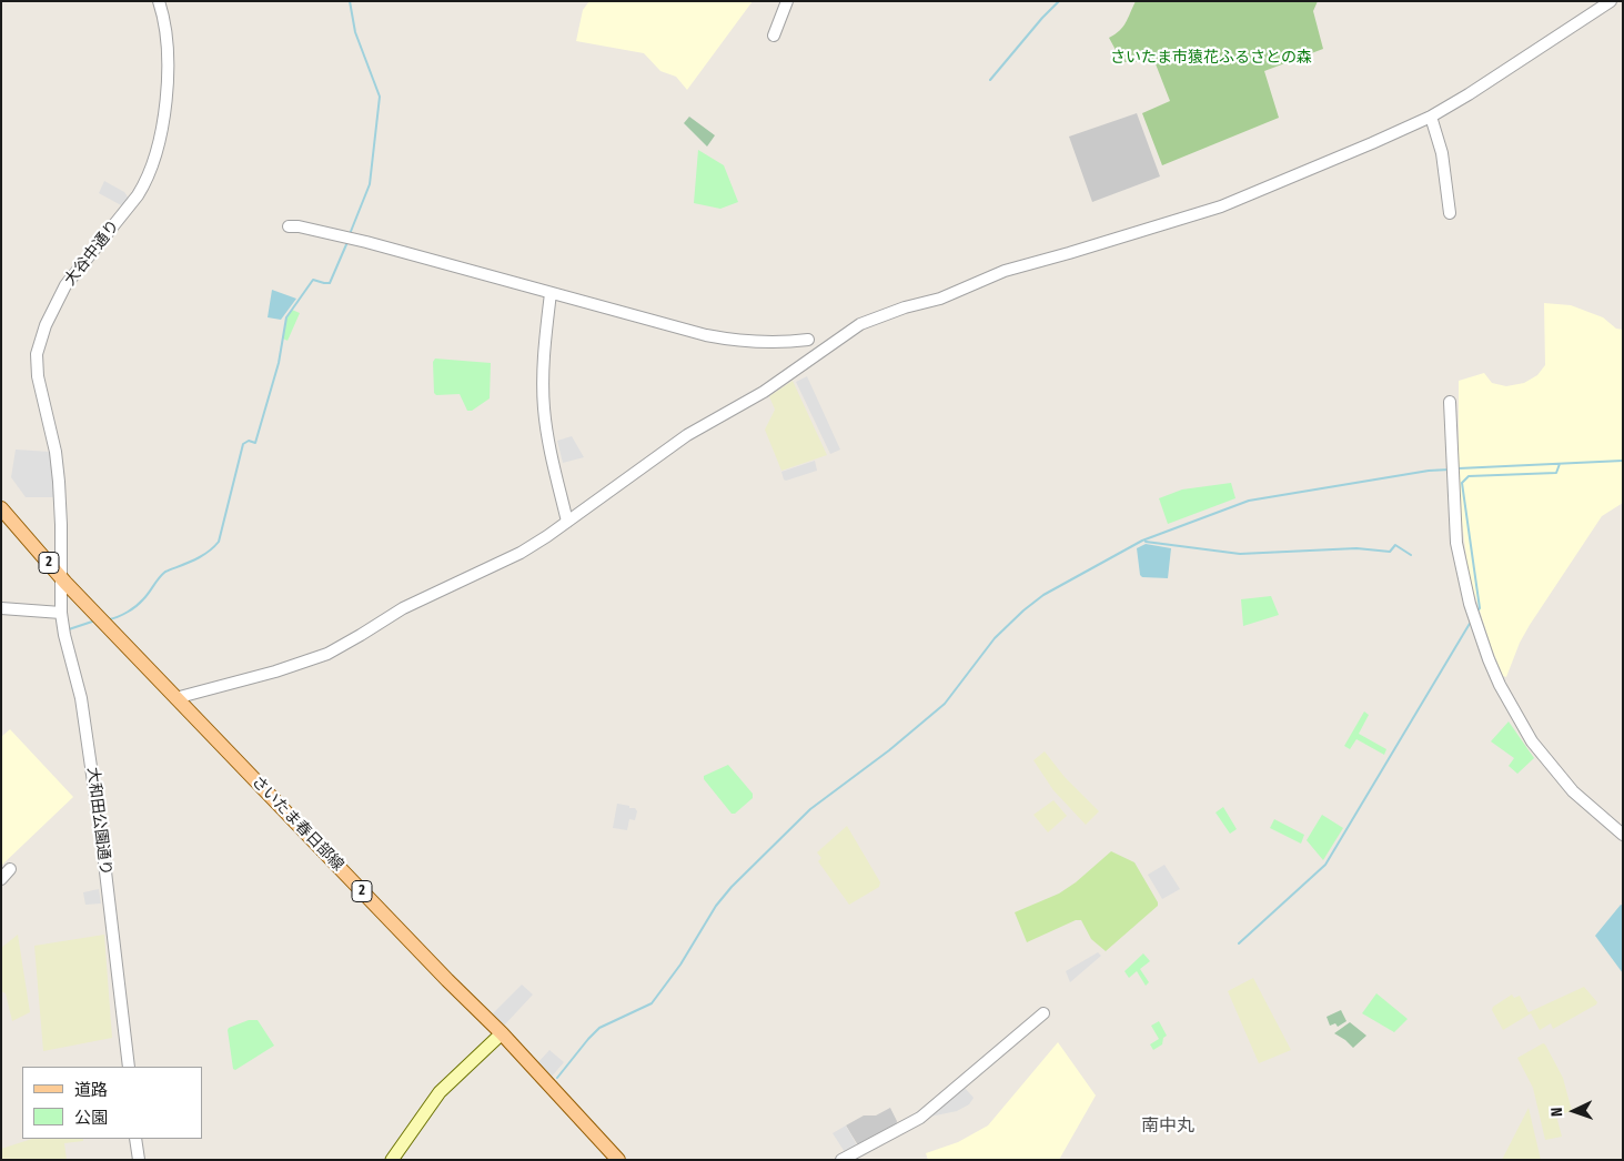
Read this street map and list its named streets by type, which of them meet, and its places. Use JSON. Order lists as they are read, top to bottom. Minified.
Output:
{"streets":{"main road":["2","さいたま春日部線"],"street":["大谷中通り","大和田公園通り"]},"crossings":[["大谷中通り","大和田公園通り"],["大谷中通り","さいたま春日部線"],["大和田公園通り","さいたま春日部線"]],"districts":["南中丸"],"parks":["さいたま市猿花ふるさとの森"],"legend":["道路","公園"],"north":"left"}
